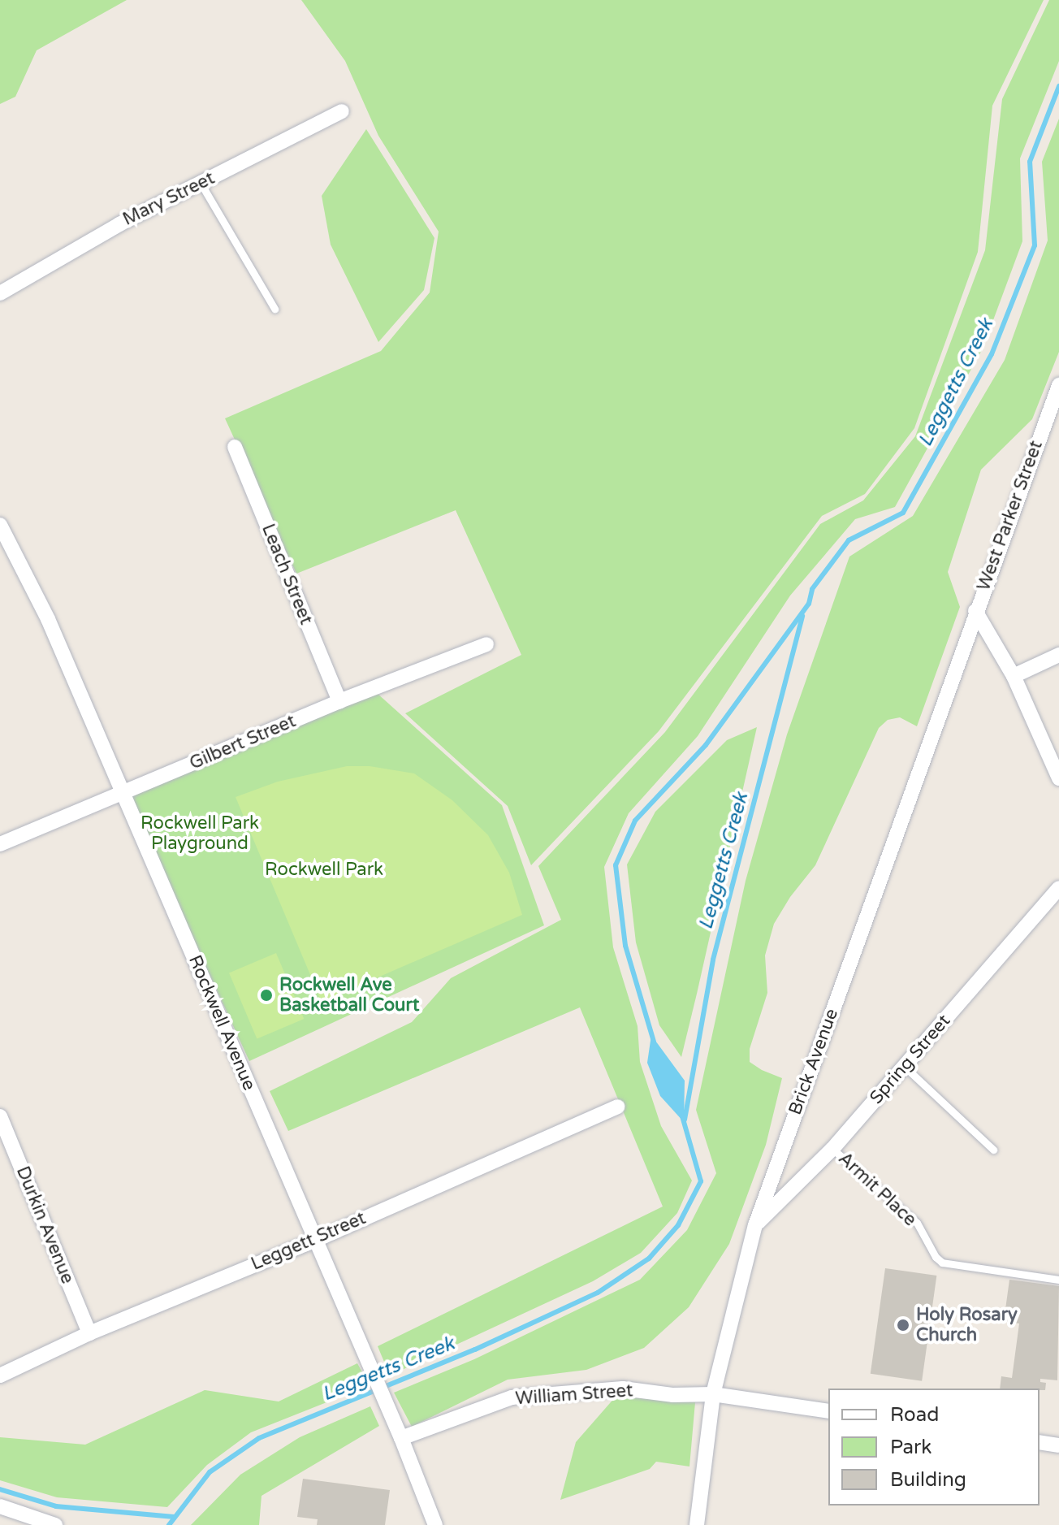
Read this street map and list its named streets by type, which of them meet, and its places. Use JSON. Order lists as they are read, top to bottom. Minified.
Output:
{"streets":{"street":["Mary Street","West Parker Street","Leach Street","Gilbert Street","Rockwell Avenue","Spring Street","Brick Avenue","Durkin Avenue","Leggett Street","William Street"],"lane":["Armit Place"]},"crossings":[["West Parker Street","Brick Avenue"],["Leach Street","Gilbert Street"],["Gilbert Street","Rockwell Avenue"],["Rockwell Avenue","Leggett Street"],["Rockwell Avenue","William Street"],["Spring Street","Brick Avenue"],["Spring Street","Armit Place"],["Brick Avenue","William Street"],["Durkin Avenue","Leggett Street"]],"water":["Leggetts Creek"],"parks":["Rockwell Park Playground","Rockwell Park"],"places":["Rockwell Ave Basketball Court","Holy Rosary Church"],"legend":["Road","Park","Building"]}
